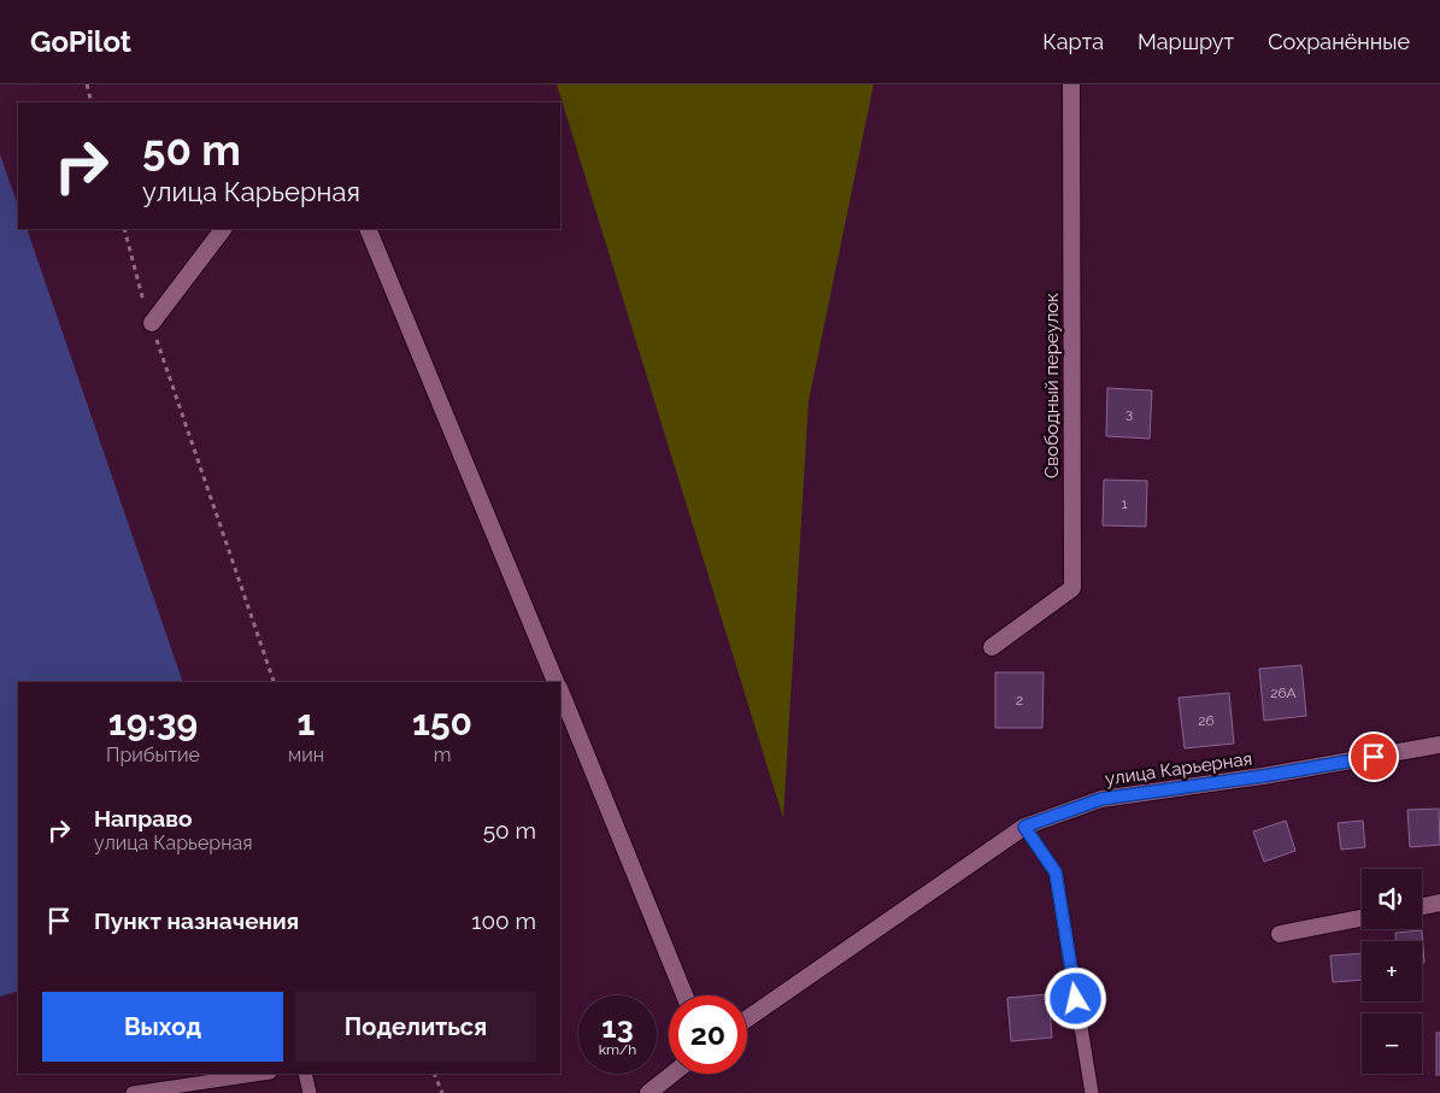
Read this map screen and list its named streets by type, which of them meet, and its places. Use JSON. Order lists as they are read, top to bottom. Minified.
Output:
{"streets":{"street":["Свободный переулок","улица Карьерная"]},"house_numbers":["3","1","26А","2","26"],"page":{"header":"GoPilot","nav":["Карта","Маршрут","Сохранённые"],"turn":["50 m","улица Карьерная"],"eta":["19:39","Прибытие","1","мин","150","m"],"list":[{"name":"Направо","note":"улица Карьерная","value":"50 m"},{"name":"Пункт назначения","value":"100 m"}],"map_buttons":["+","−"],"buttons":["Выход","Поделиться"],"speed":"13 km/h","limit":"20"}}
